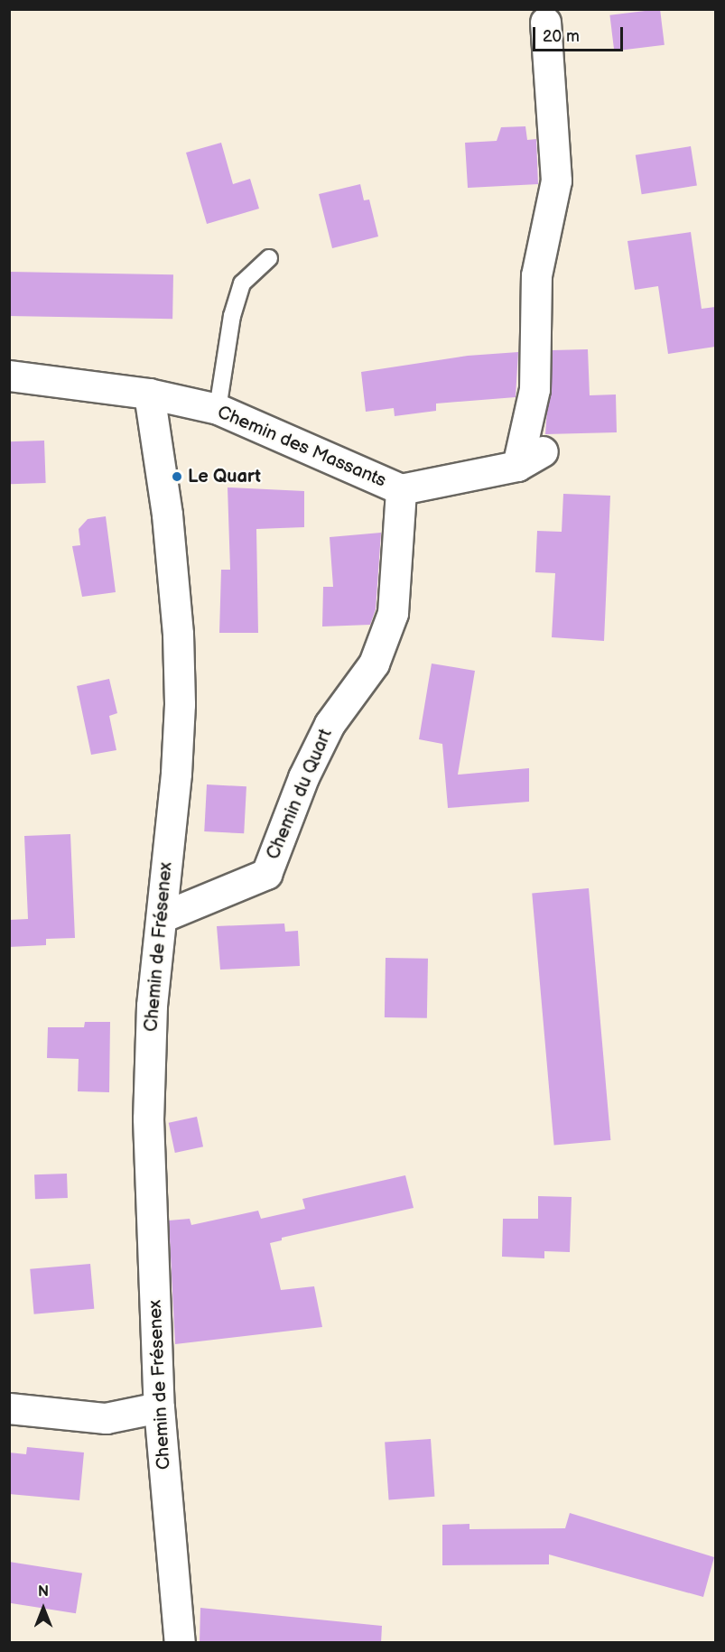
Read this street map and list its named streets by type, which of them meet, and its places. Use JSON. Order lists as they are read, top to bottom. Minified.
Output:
{"streets":{"street":["Chemin des Massants","Chemin du Quart","Chemin de Frésenex"]},"crossings":[["Chemin des Massants","Chemin du Quart"],["Chemin des Massants","Chemin de Frésenex"],["Chemin du Quart","Chemin de Frésenex"]],"places":["Le Quart"],"scale_bar":"20 m","north":"top"}
